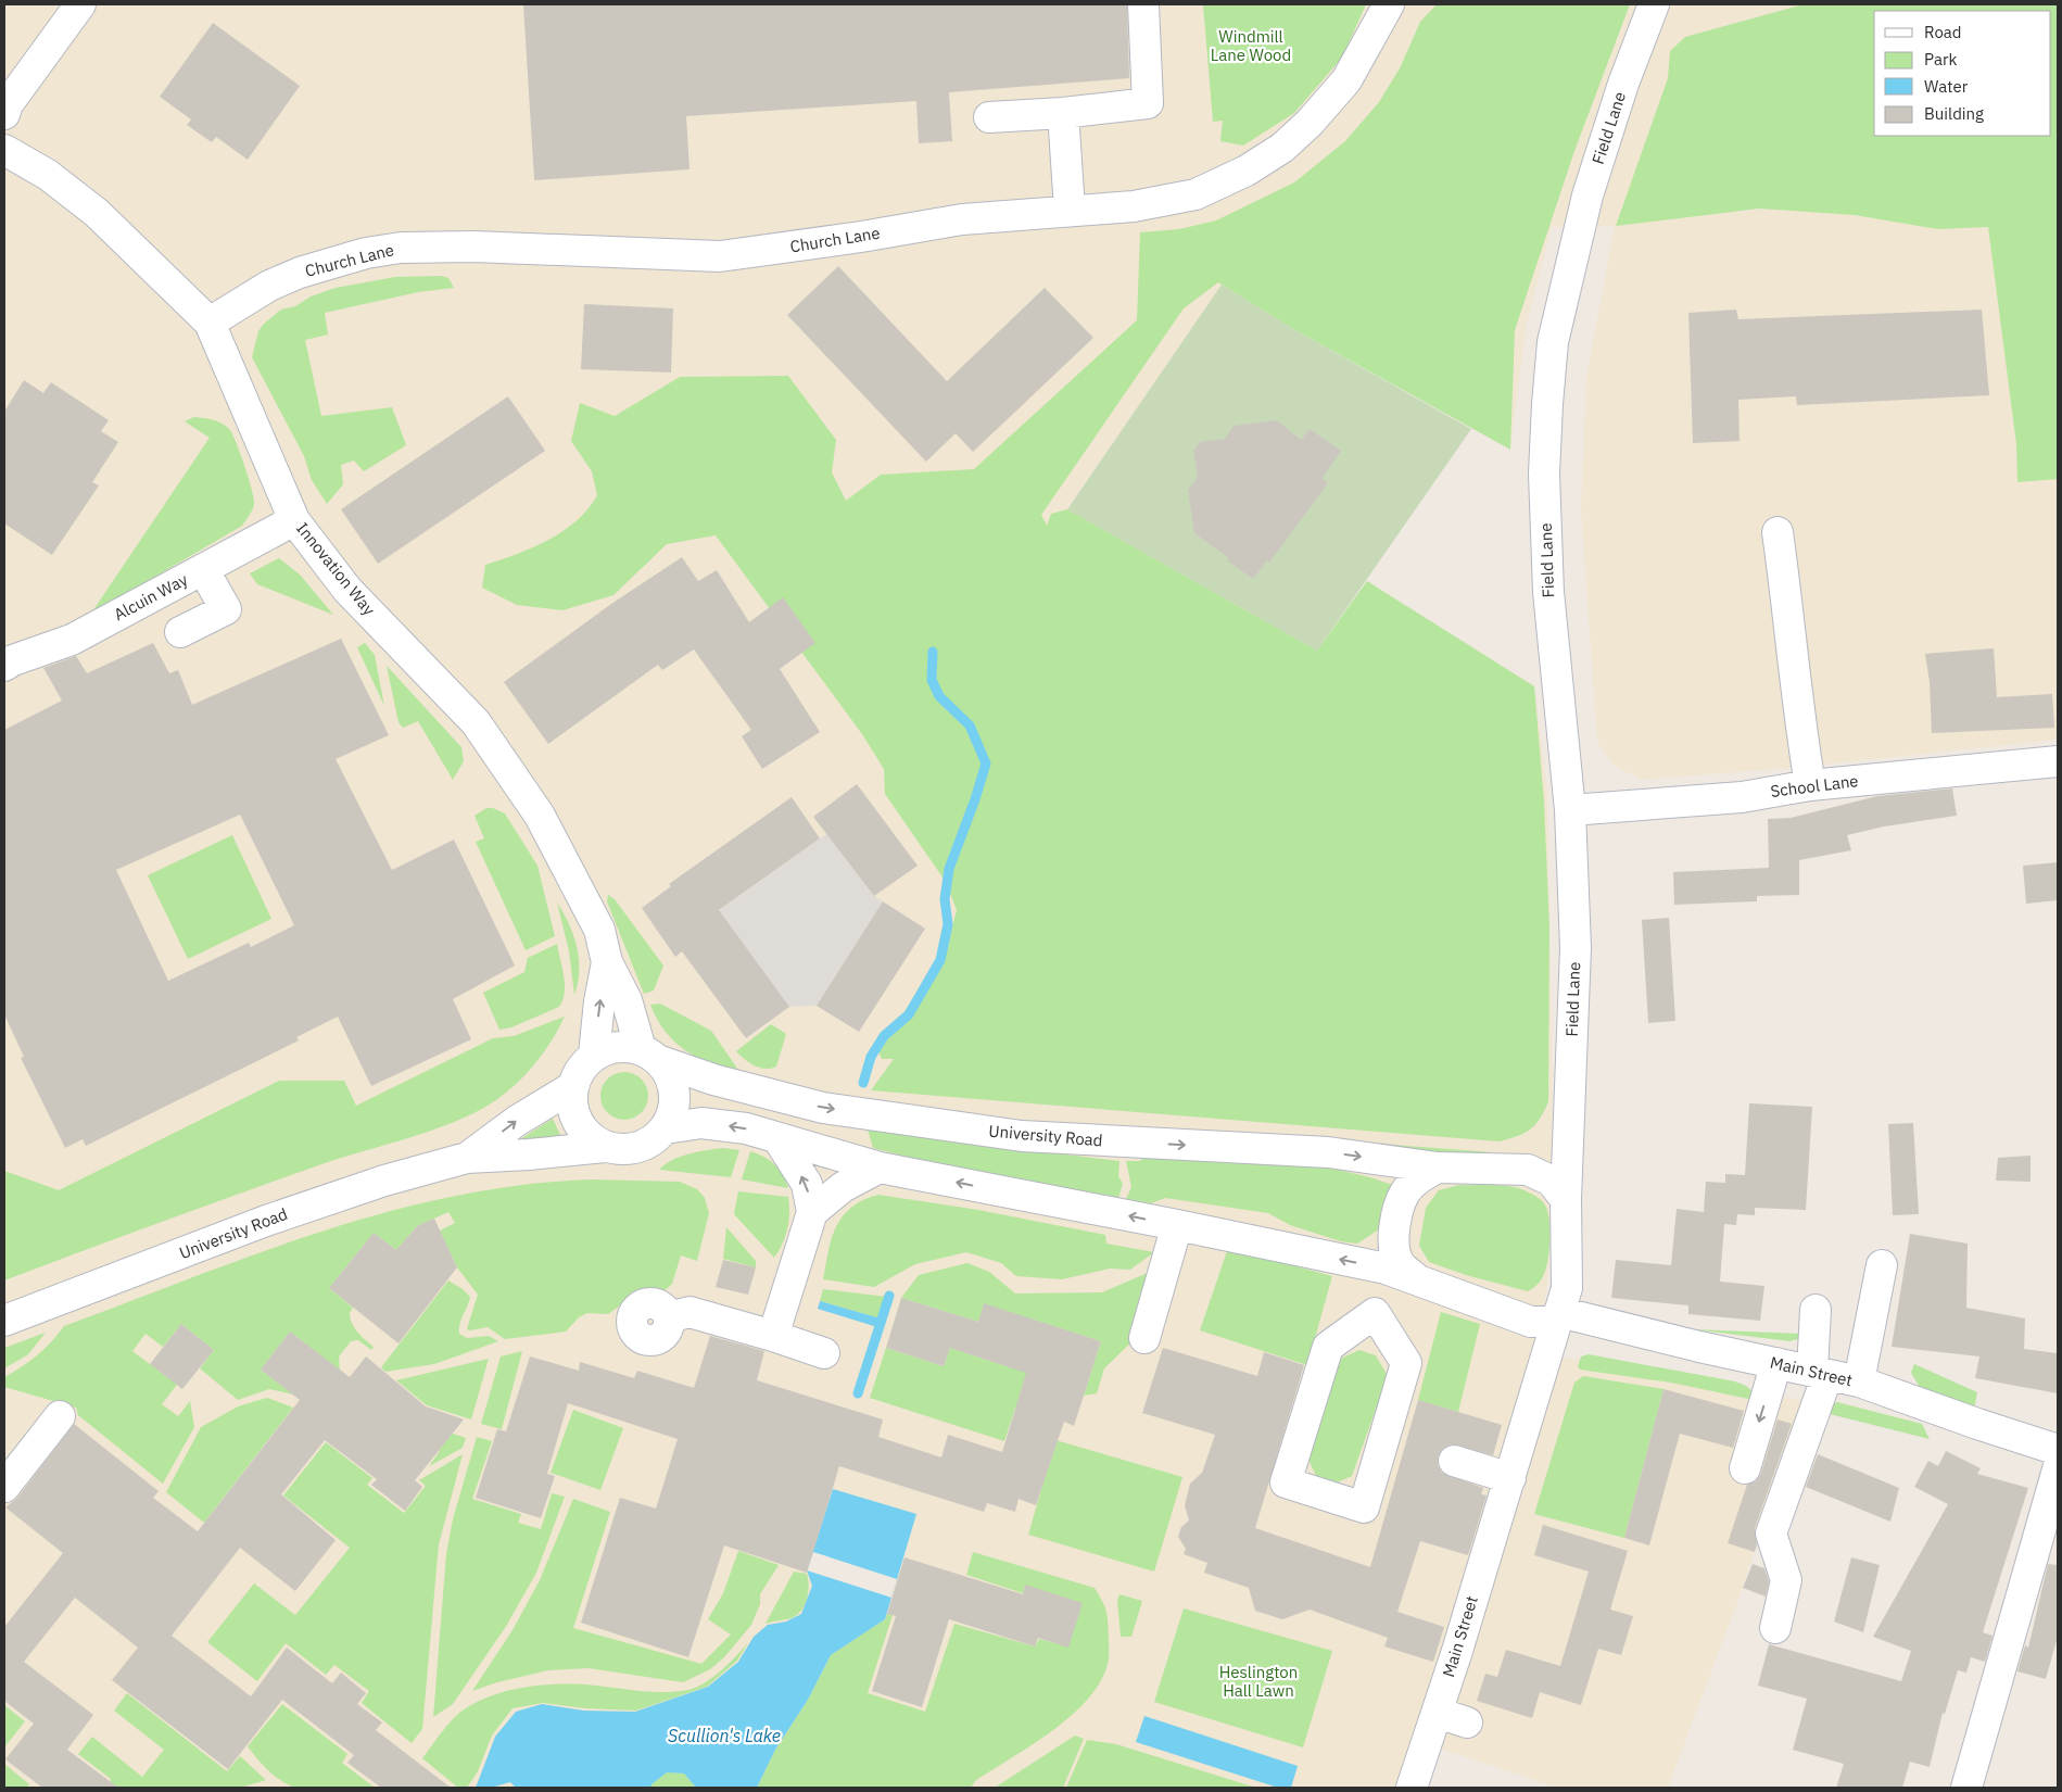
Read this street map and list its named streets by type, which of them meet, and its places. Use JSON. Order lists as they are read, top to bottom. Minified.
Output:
{"streets":{"street":["Field Lane","Church Lane","Innovation Way","Alcuin Way","School Lane","University Road","Main Street"]},"crossings":[["Field Lane","School Lane"],["Field Lane","University Road"],["Field Lane","Main Street"],["Church Lane","Innovation Way"],["Innovation Way","Alcuin Way"],["Innovation Way","University Road"],["University Road","Main Street"]],"water":["Scullion's Lake"],"parks":["Windmill Lane Wood","Heslington Hall Lawn"],"legend":["Road","Park","Water","Building"]}
